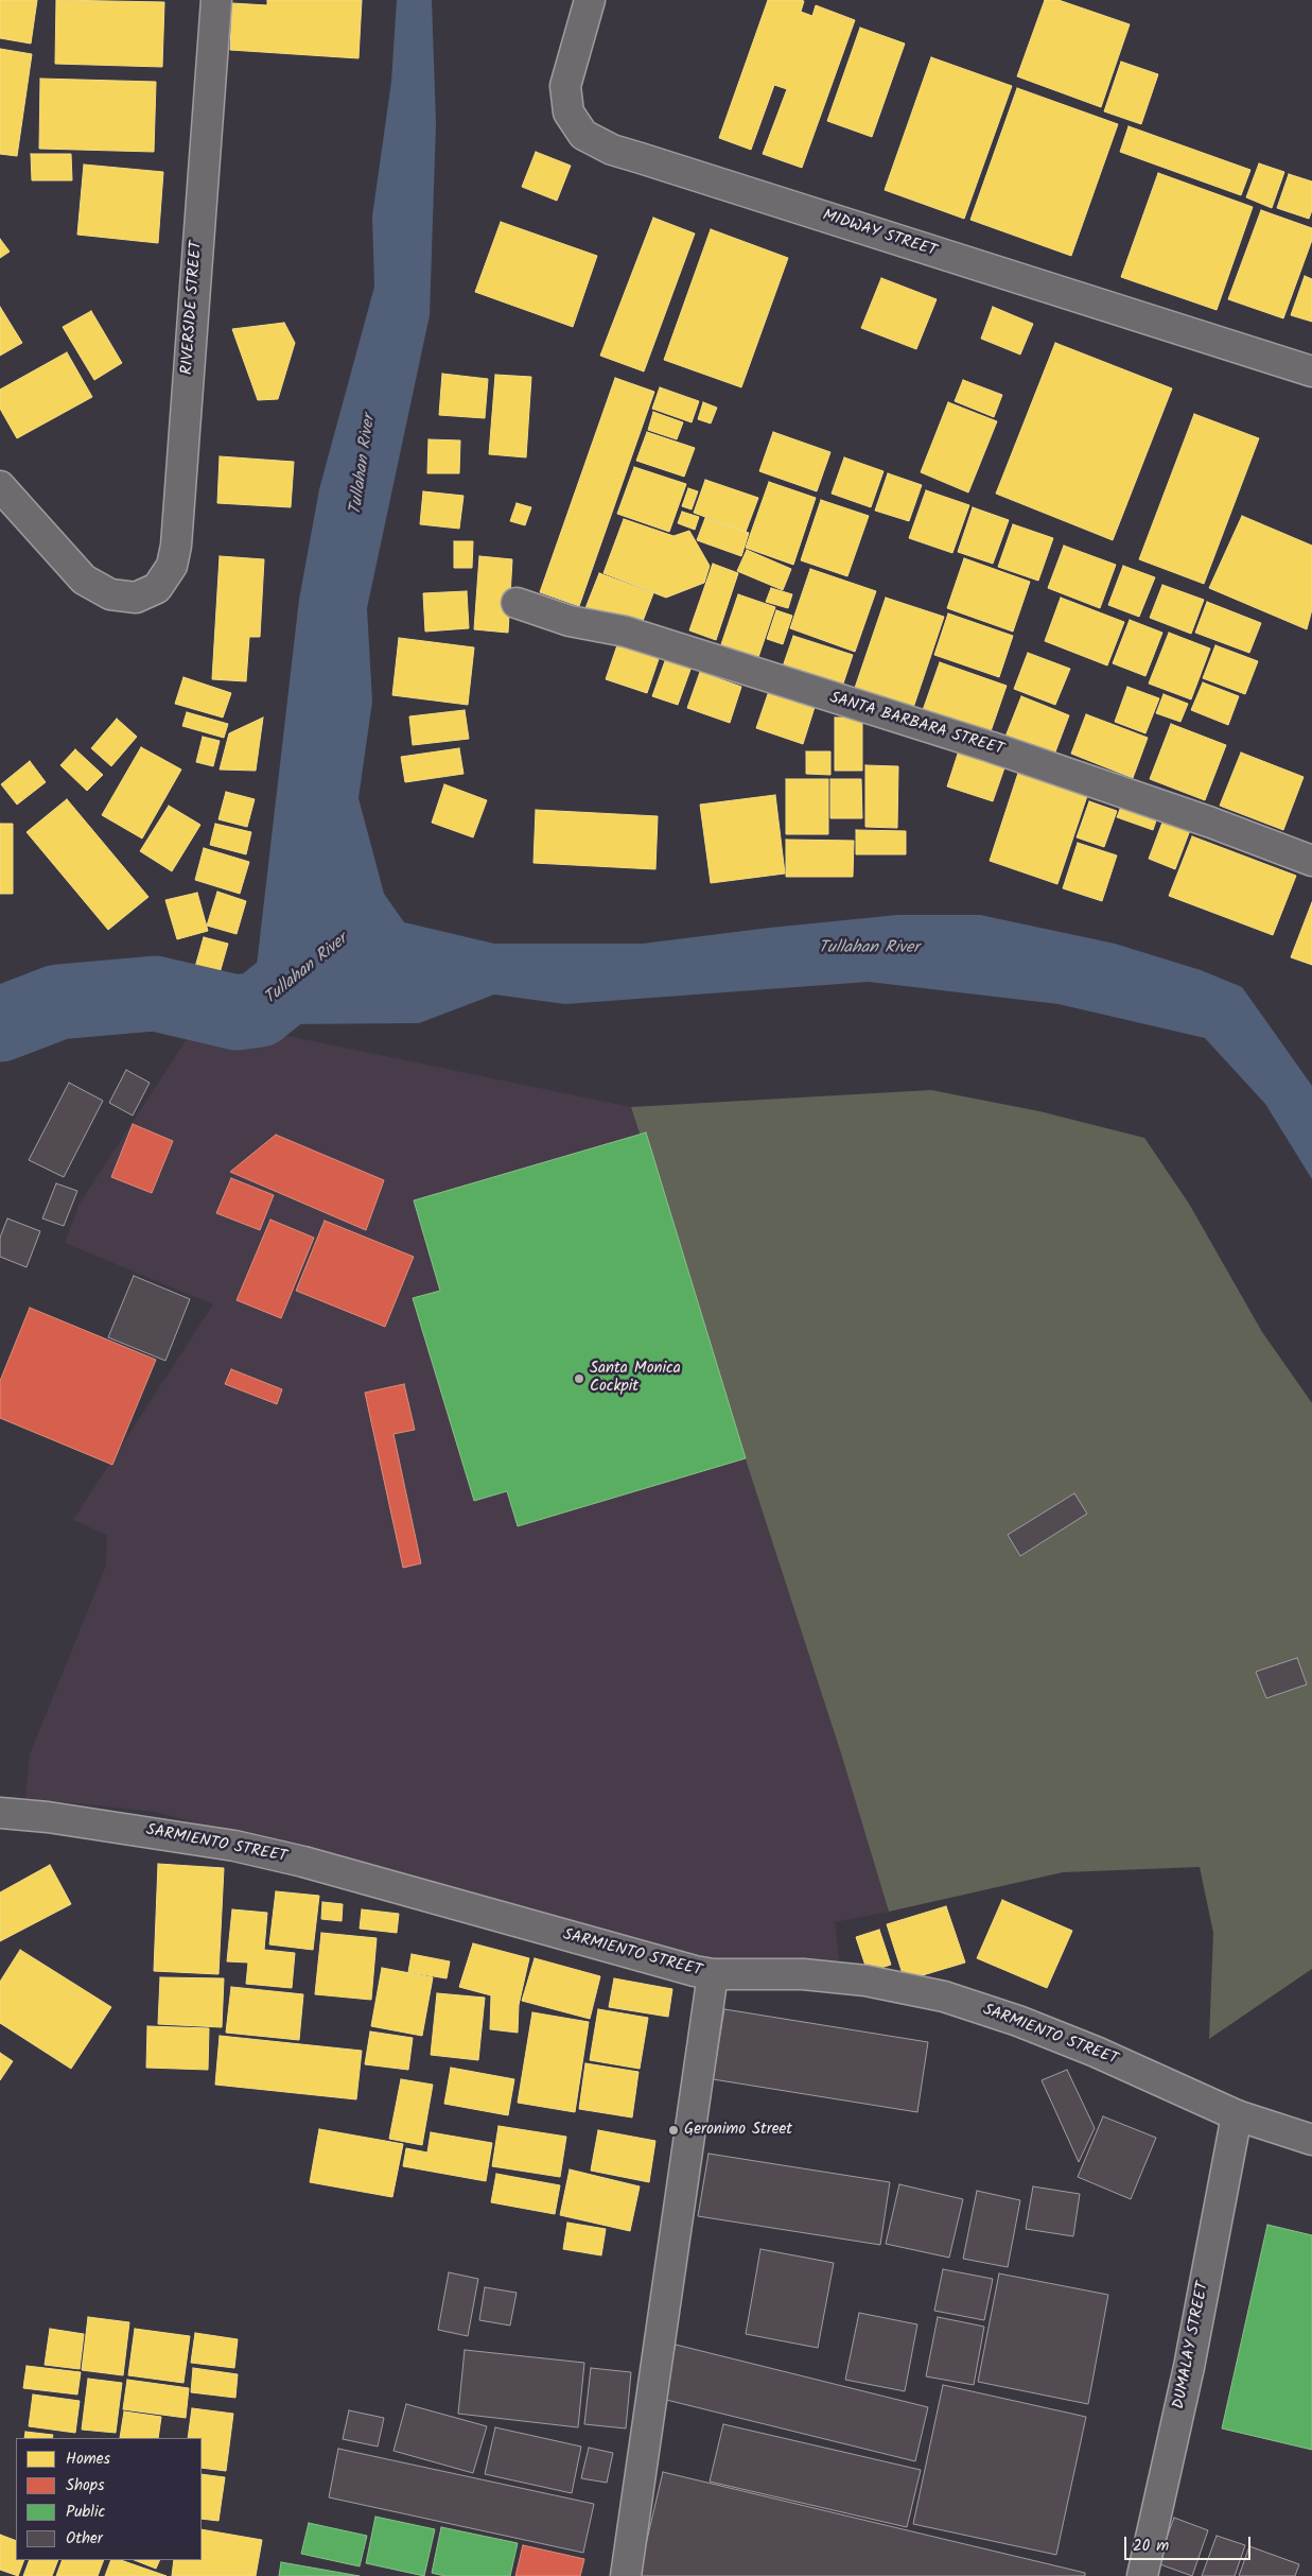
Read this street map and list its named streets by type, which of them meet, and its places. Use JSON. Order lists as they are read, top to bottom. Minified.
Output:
{"streets":{"street":["MIDWAY STREET","RIVERSIDE STREET","SANTA BARBARA STREET","SARMIENTO STREET","DUMALAY STREET"]},"crossings":[["SARMIENTO STREET","DUMALAY STREET"]],"water":["Tullahan River"],"places":["Santa Monica Cockpit","Geronimo Street"],"legend":["Homes","Shops","Public","Other"],"scale_bar":"20 m"}
